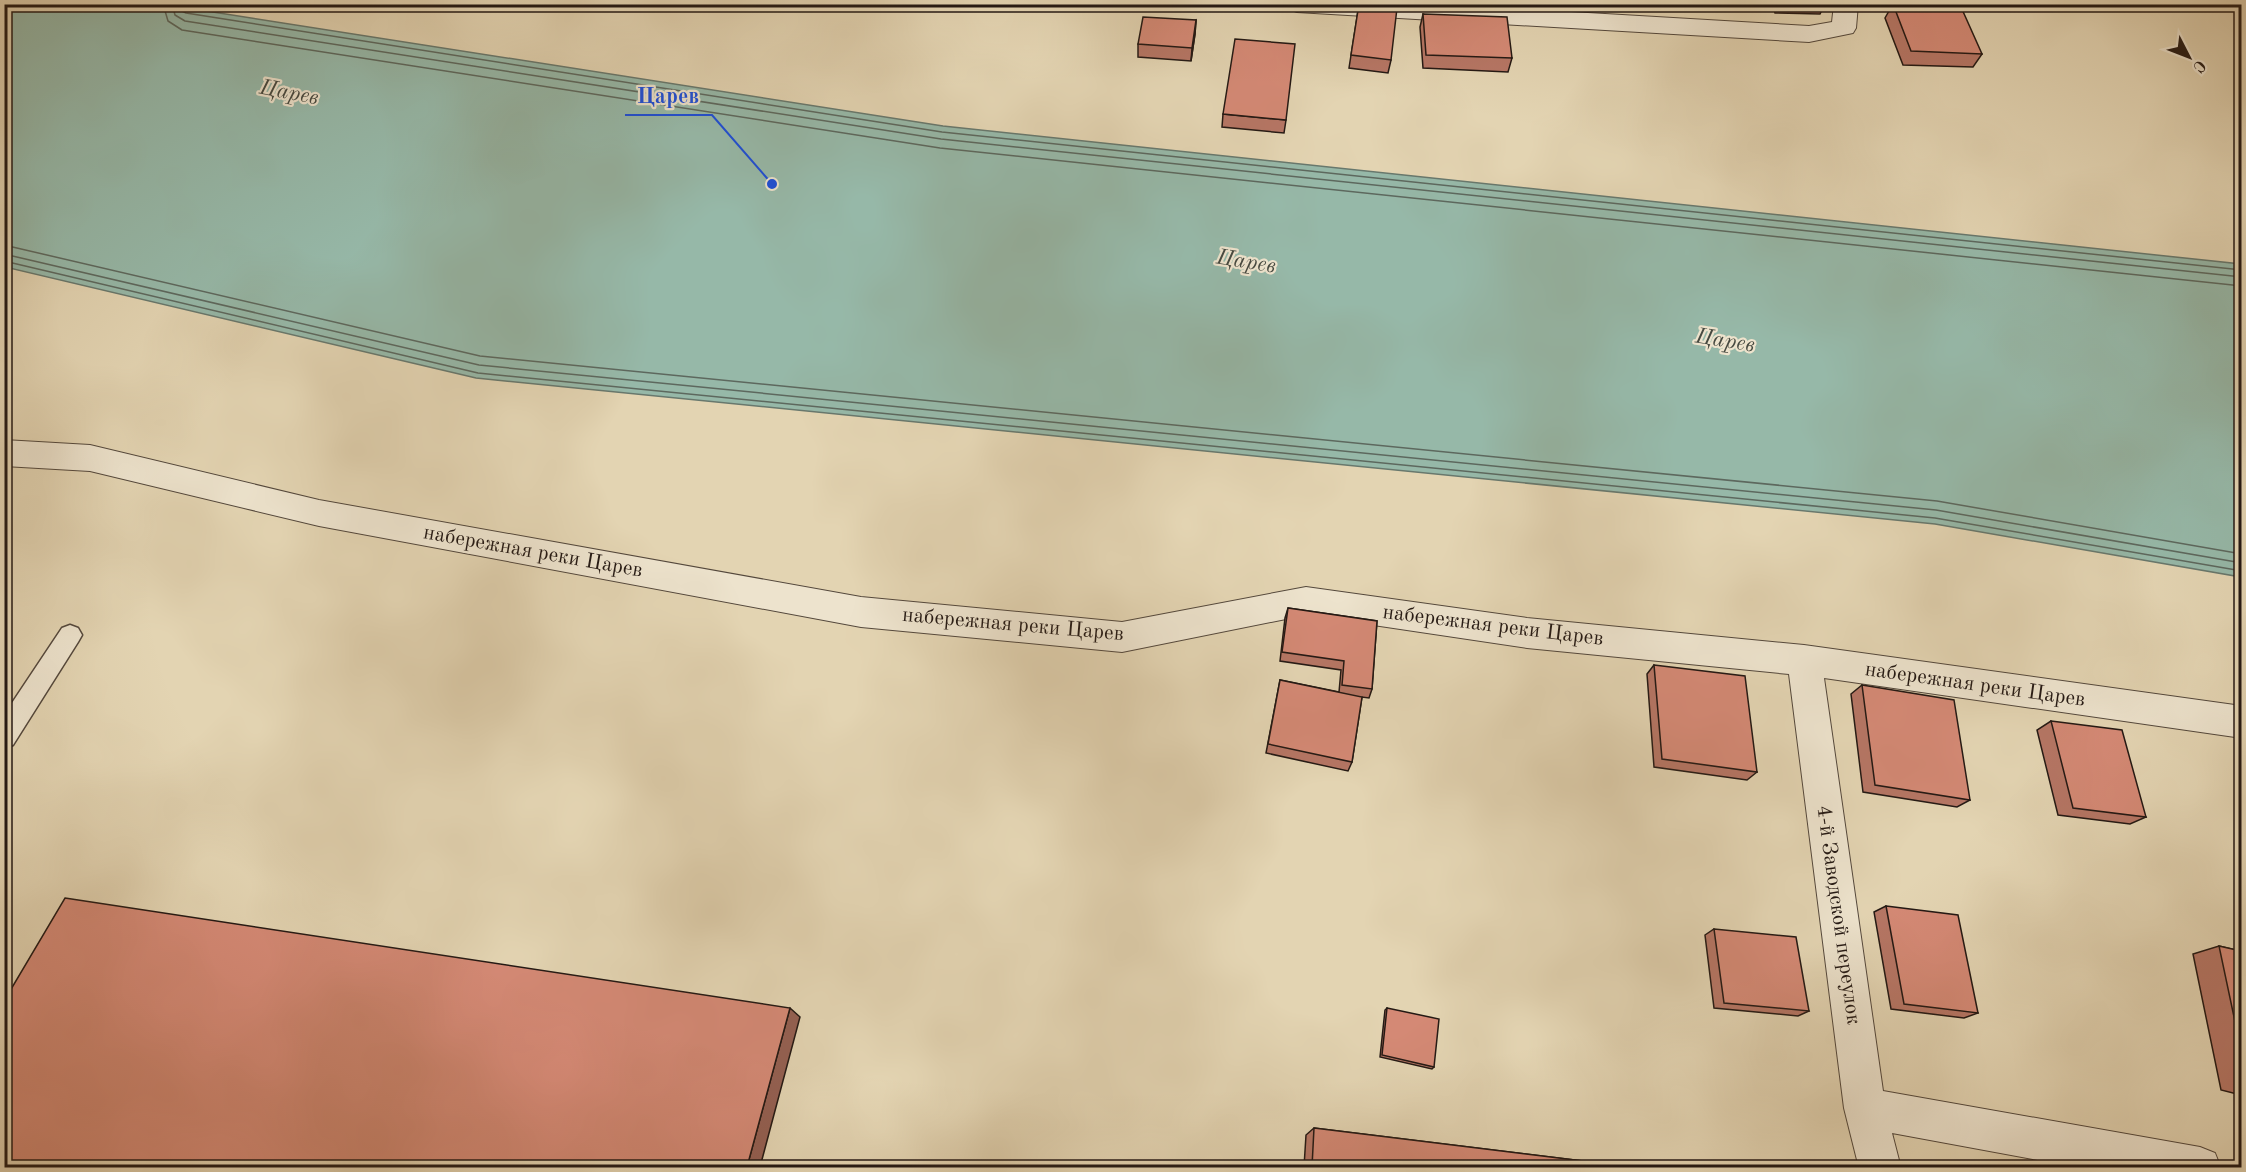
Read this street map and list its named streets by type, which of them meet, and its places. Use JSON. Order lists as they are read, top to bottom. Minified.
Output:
{"streets":{"street":["набережная реки Царев","4-й Заводской переулок"]},"crossings":[["набережная реки Царев","4-й Заводской переулок"]],"water":["Царев"],"places":["Царев"],"north":"bottom right"}
